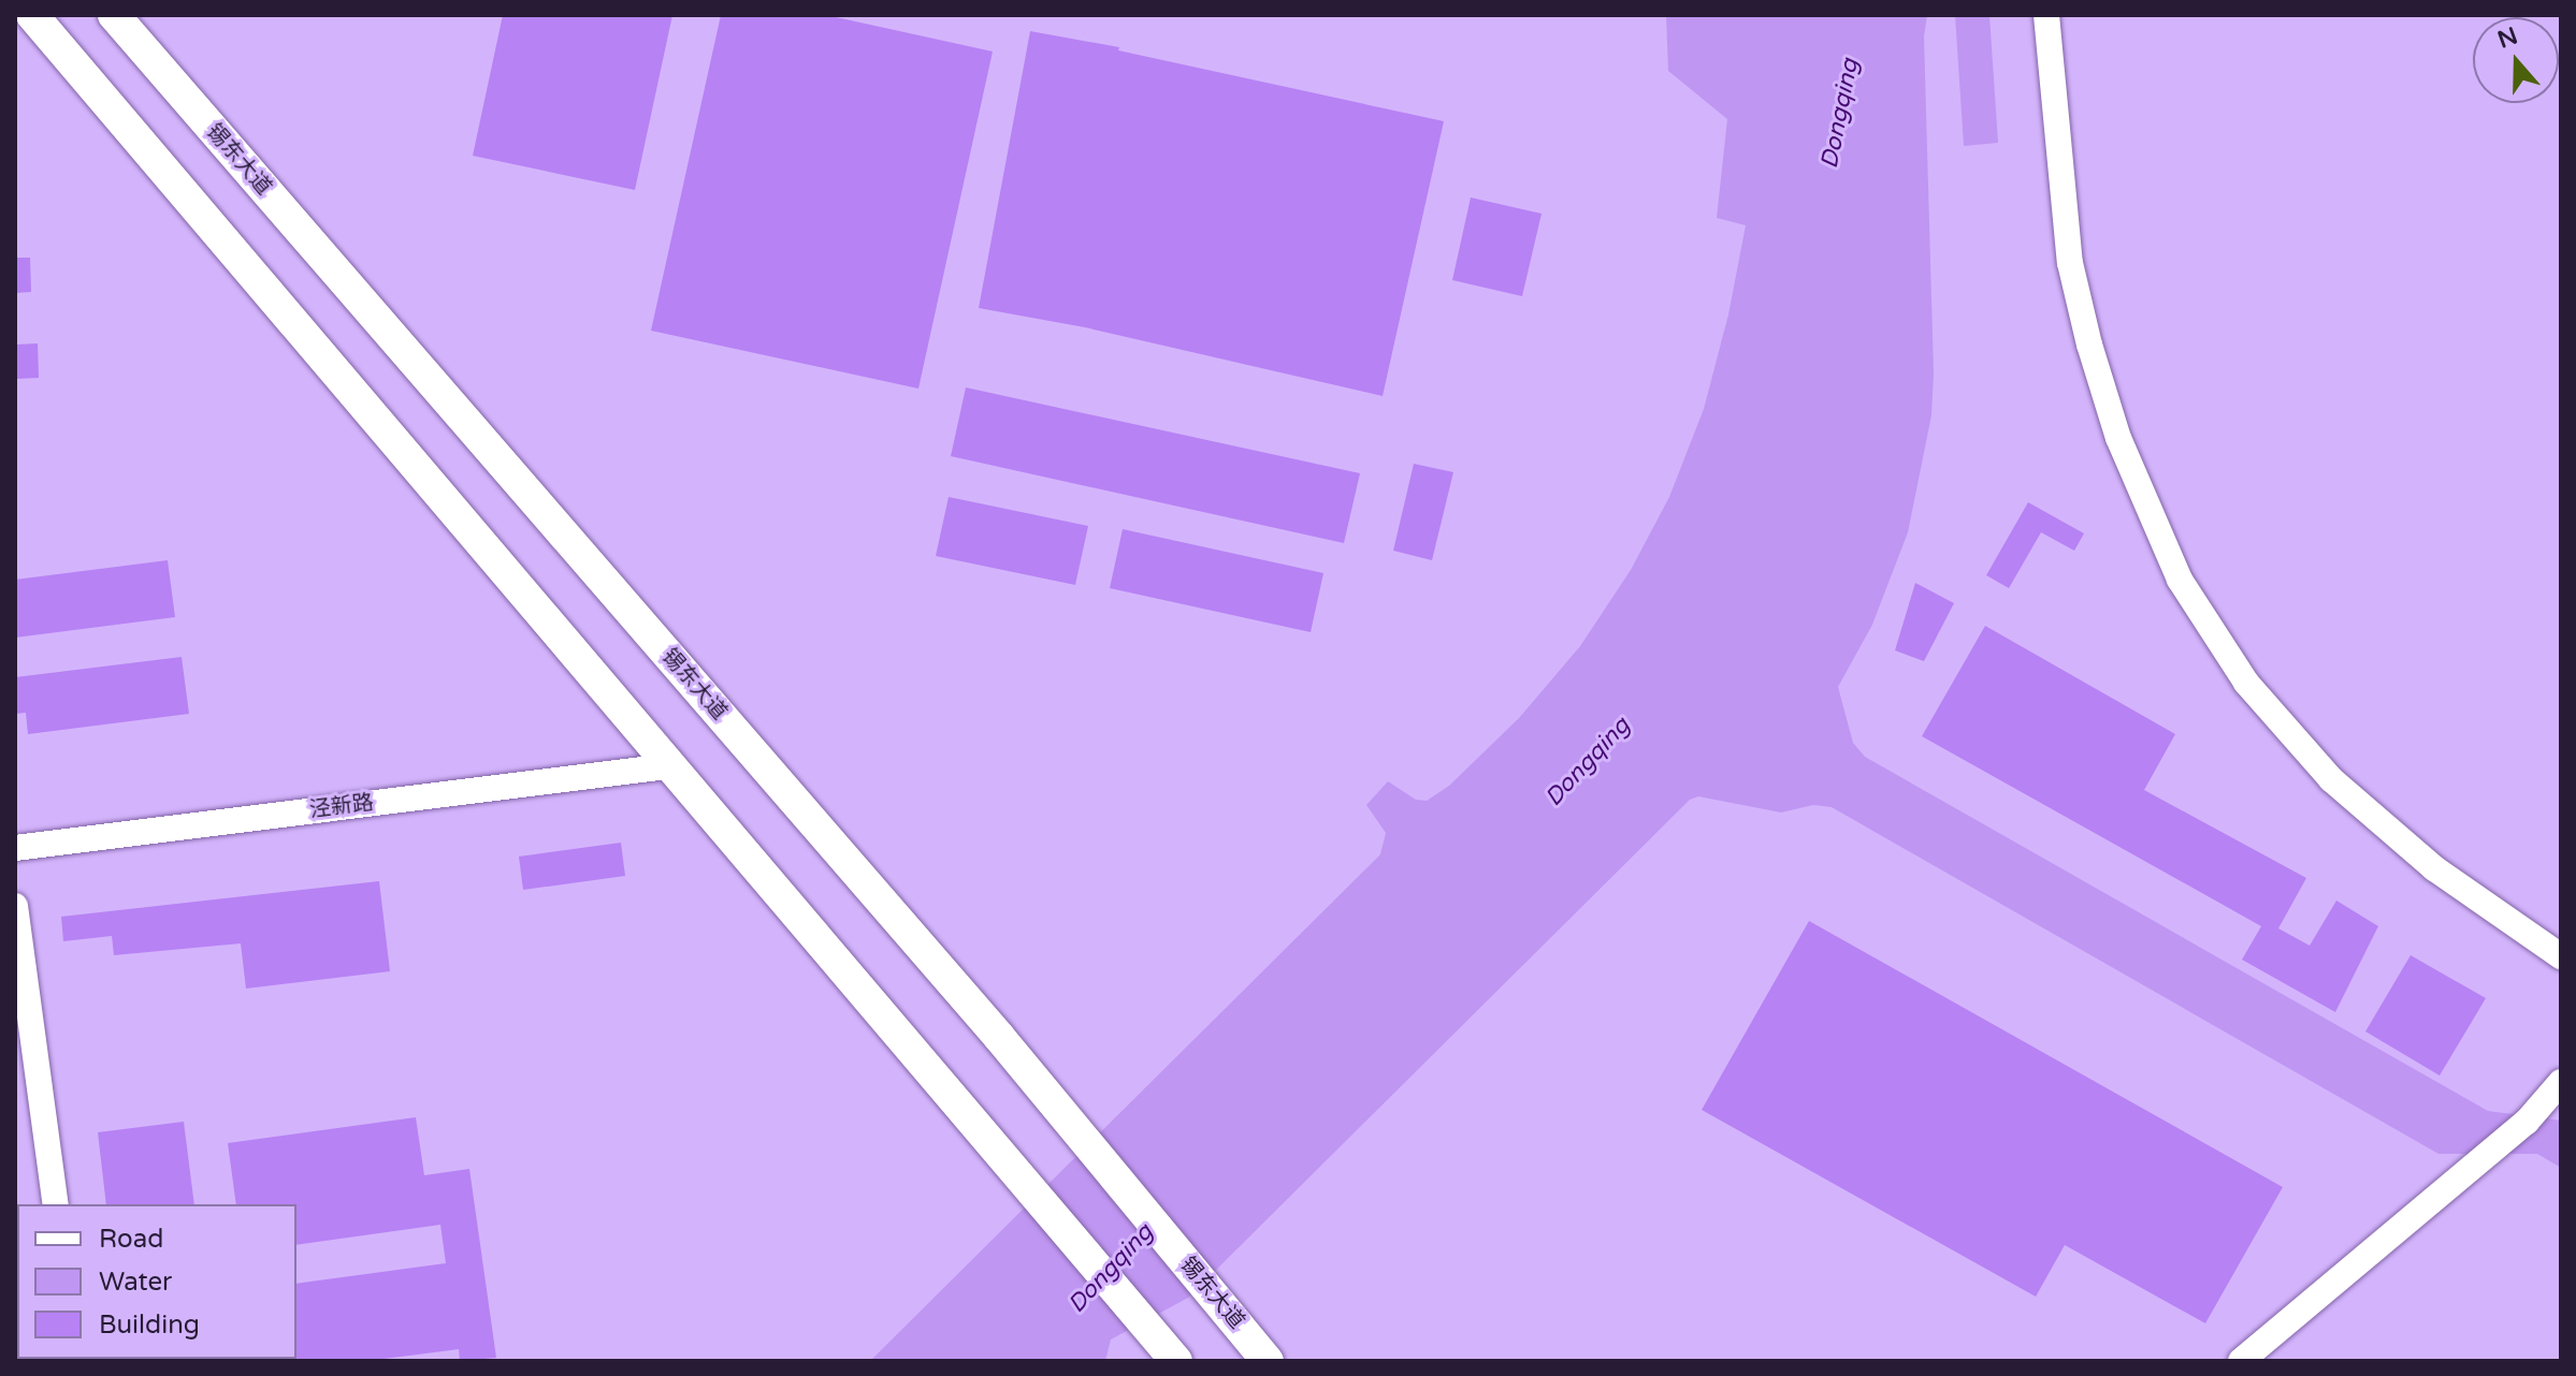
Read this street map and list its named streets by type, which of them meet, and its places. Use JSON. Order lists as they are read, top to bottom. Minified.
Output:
{"streets":{"main road":["锡东大道"],"street":["泾新路"]},"water":["Dongqing"],"legend":["Road","Water","Building"],"north":"top"}
